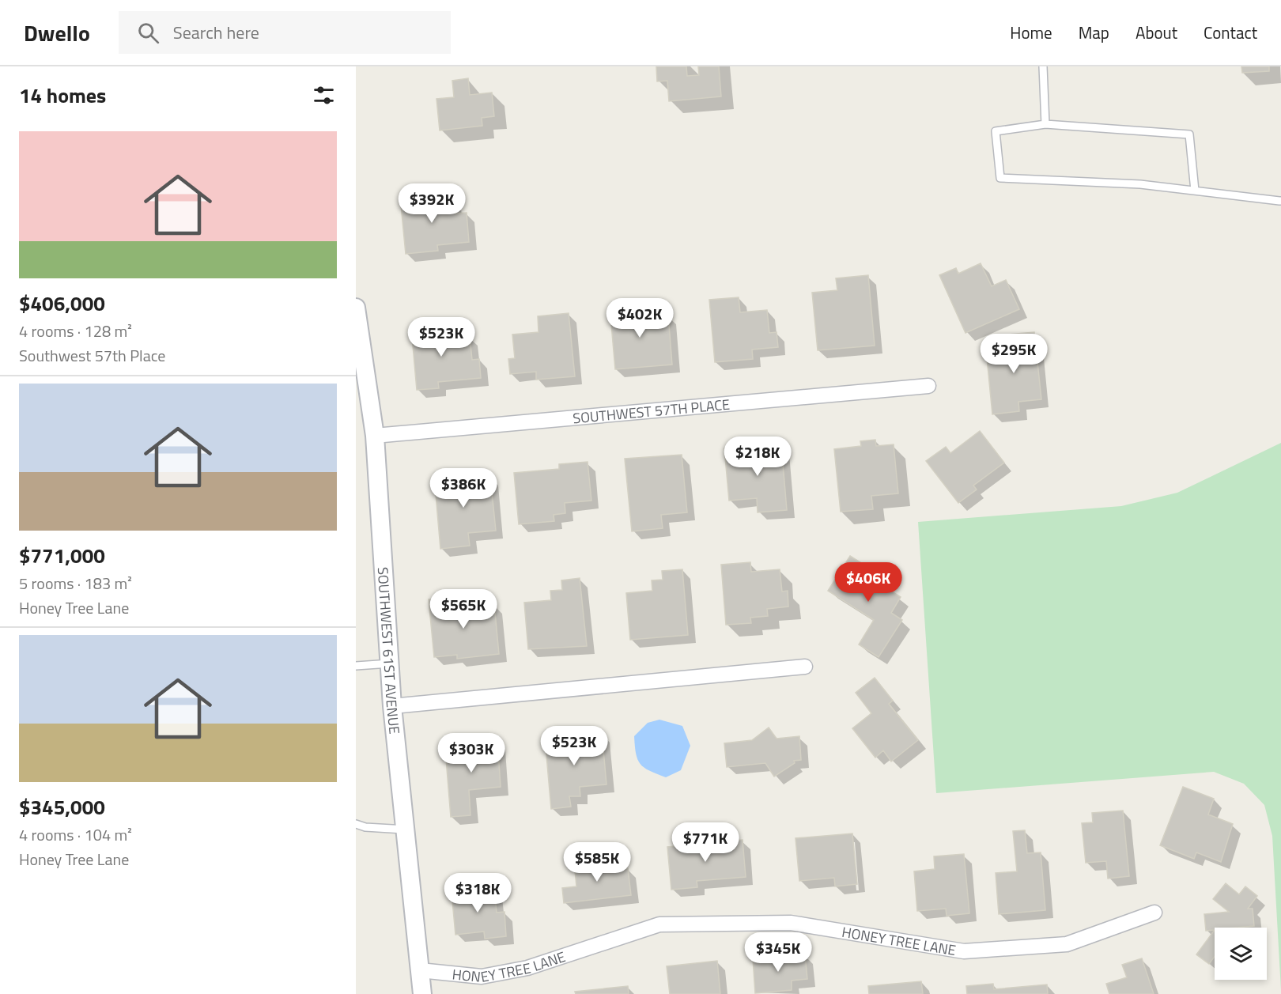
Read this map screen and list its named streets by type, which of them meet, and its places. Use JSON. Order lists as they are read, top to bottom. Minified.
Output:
{"streets":{"street":["SOUTHWEST 57TH PLACE","SOUTHWEST 61ST AVENUE","HONEY TREE LANE"]},"crossings":[["SOUTHWEST 57TH PLACE","SOUTHWEST 61ST AVENUE"],["SOUTHWEST 61ST AVENUE","HONEY TREE LANE"]],"page":{"header":"Dwello","search":"Search here","nav":["Home","Map","About","Contact"],"heading":"14 homes","list":[{"name":"$406,000","note":"4 rooms · 128 m² · Southwest 57th Place"},{"name":"$771,000","note":"5 rooms · 183 m² · Honey Tree Lane"},{"name":"$345,000","note":"4 rooms · 104 m² · Honey Tree Lane"}],"price":["$392K","$402K","$523K","$295K","$218K","$386K","$406K","$565K","$523K","$303K","$771K","$585K","$318K","$345K"]}}
